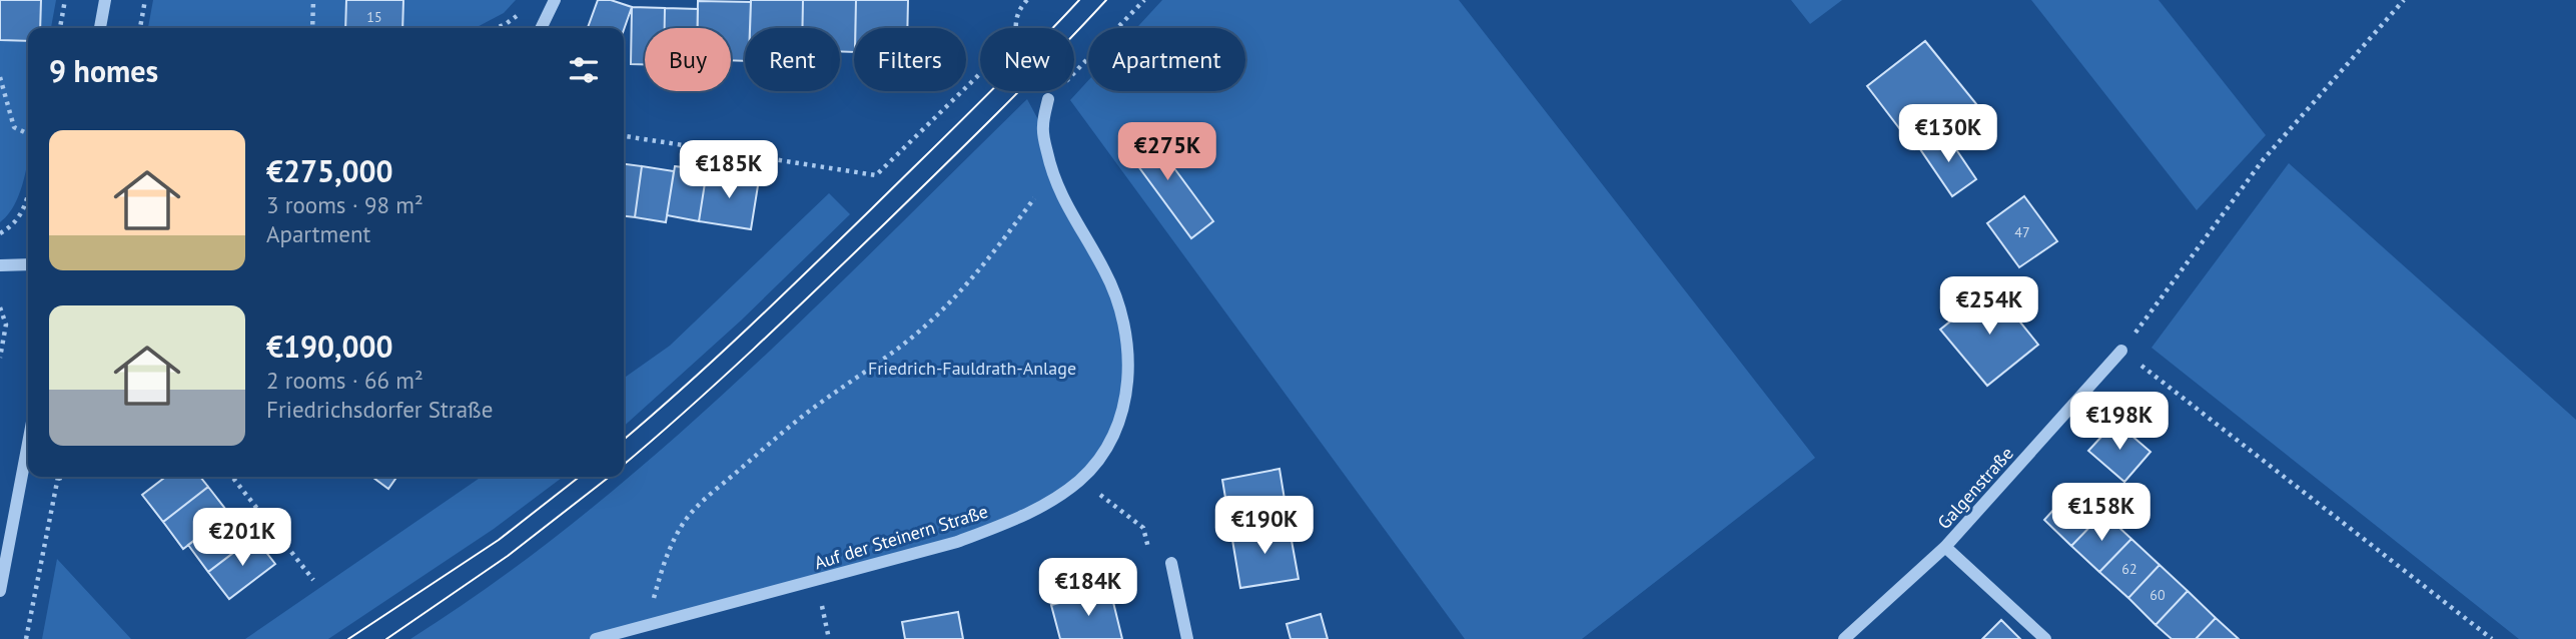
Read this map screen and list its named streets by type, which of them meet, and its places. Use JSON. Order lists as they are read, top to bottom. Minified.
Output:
{"streets":{"street":["Galgenstraße","Auf der Steinern Straße"]},"parks":["Friedrich-Fauldrath-Anlage"],"house_numbers":["15","47","62","60"],"page":{"chip":["Buy","Rent","Filters","New","Apartment"],"heading":"9 homes","price":["€130K","€275K","€185K","€254K","€198K","€158K","€190K","€201K","€184K"],"list":[{"name":"€275,000","note":"3 rooms · 98 m² · Apartment"},{"name":"€190,000","note":"2 rooms · 66 m² · Friedrichsdorfer Straße"}]}}
